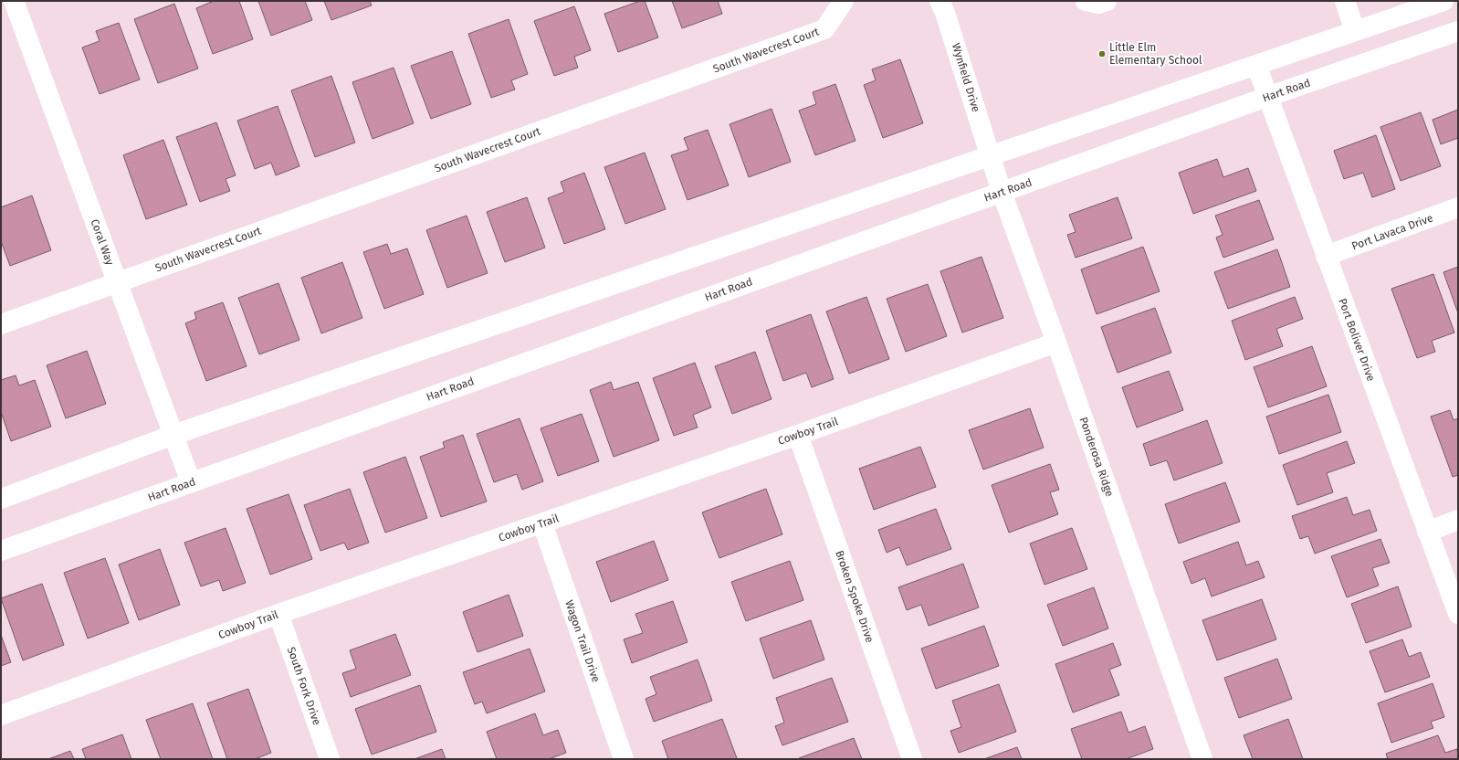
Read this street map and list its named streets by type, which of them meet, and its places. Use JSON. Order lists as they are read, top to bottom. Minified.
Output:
{"streets":{"street":["South Wavecrest Court","Wynfield Drive","Hart Road","Port Lavaca Drive","Coral Way","Port Boliver Drive","Cowboy Trail","Ponderosa Ridge","Broken Spoke Drive","Wagon Trail Drive","South Fork Drive"]},"crossings":[["South Wavecrest Court","Coral Way"],["Wynfield Drive","Ponderosa Ridge"],["Hart Road","Coral Way"],["Hart Road","Port Boliver Drive"],["Hart Road","Ponderosa Ridge"],["Port Lavaca Drive","Port Boliver Drive"],["Cowboy Trail","Ponderosa Ridge"],["Cowboy Trail","Broken Spoke Drive"],["Cowboy Trail","Wagon Trail Drive"],["Cowboy Trail","South Fork Drive"]],"places":["Little Elm Elementary School"]}
